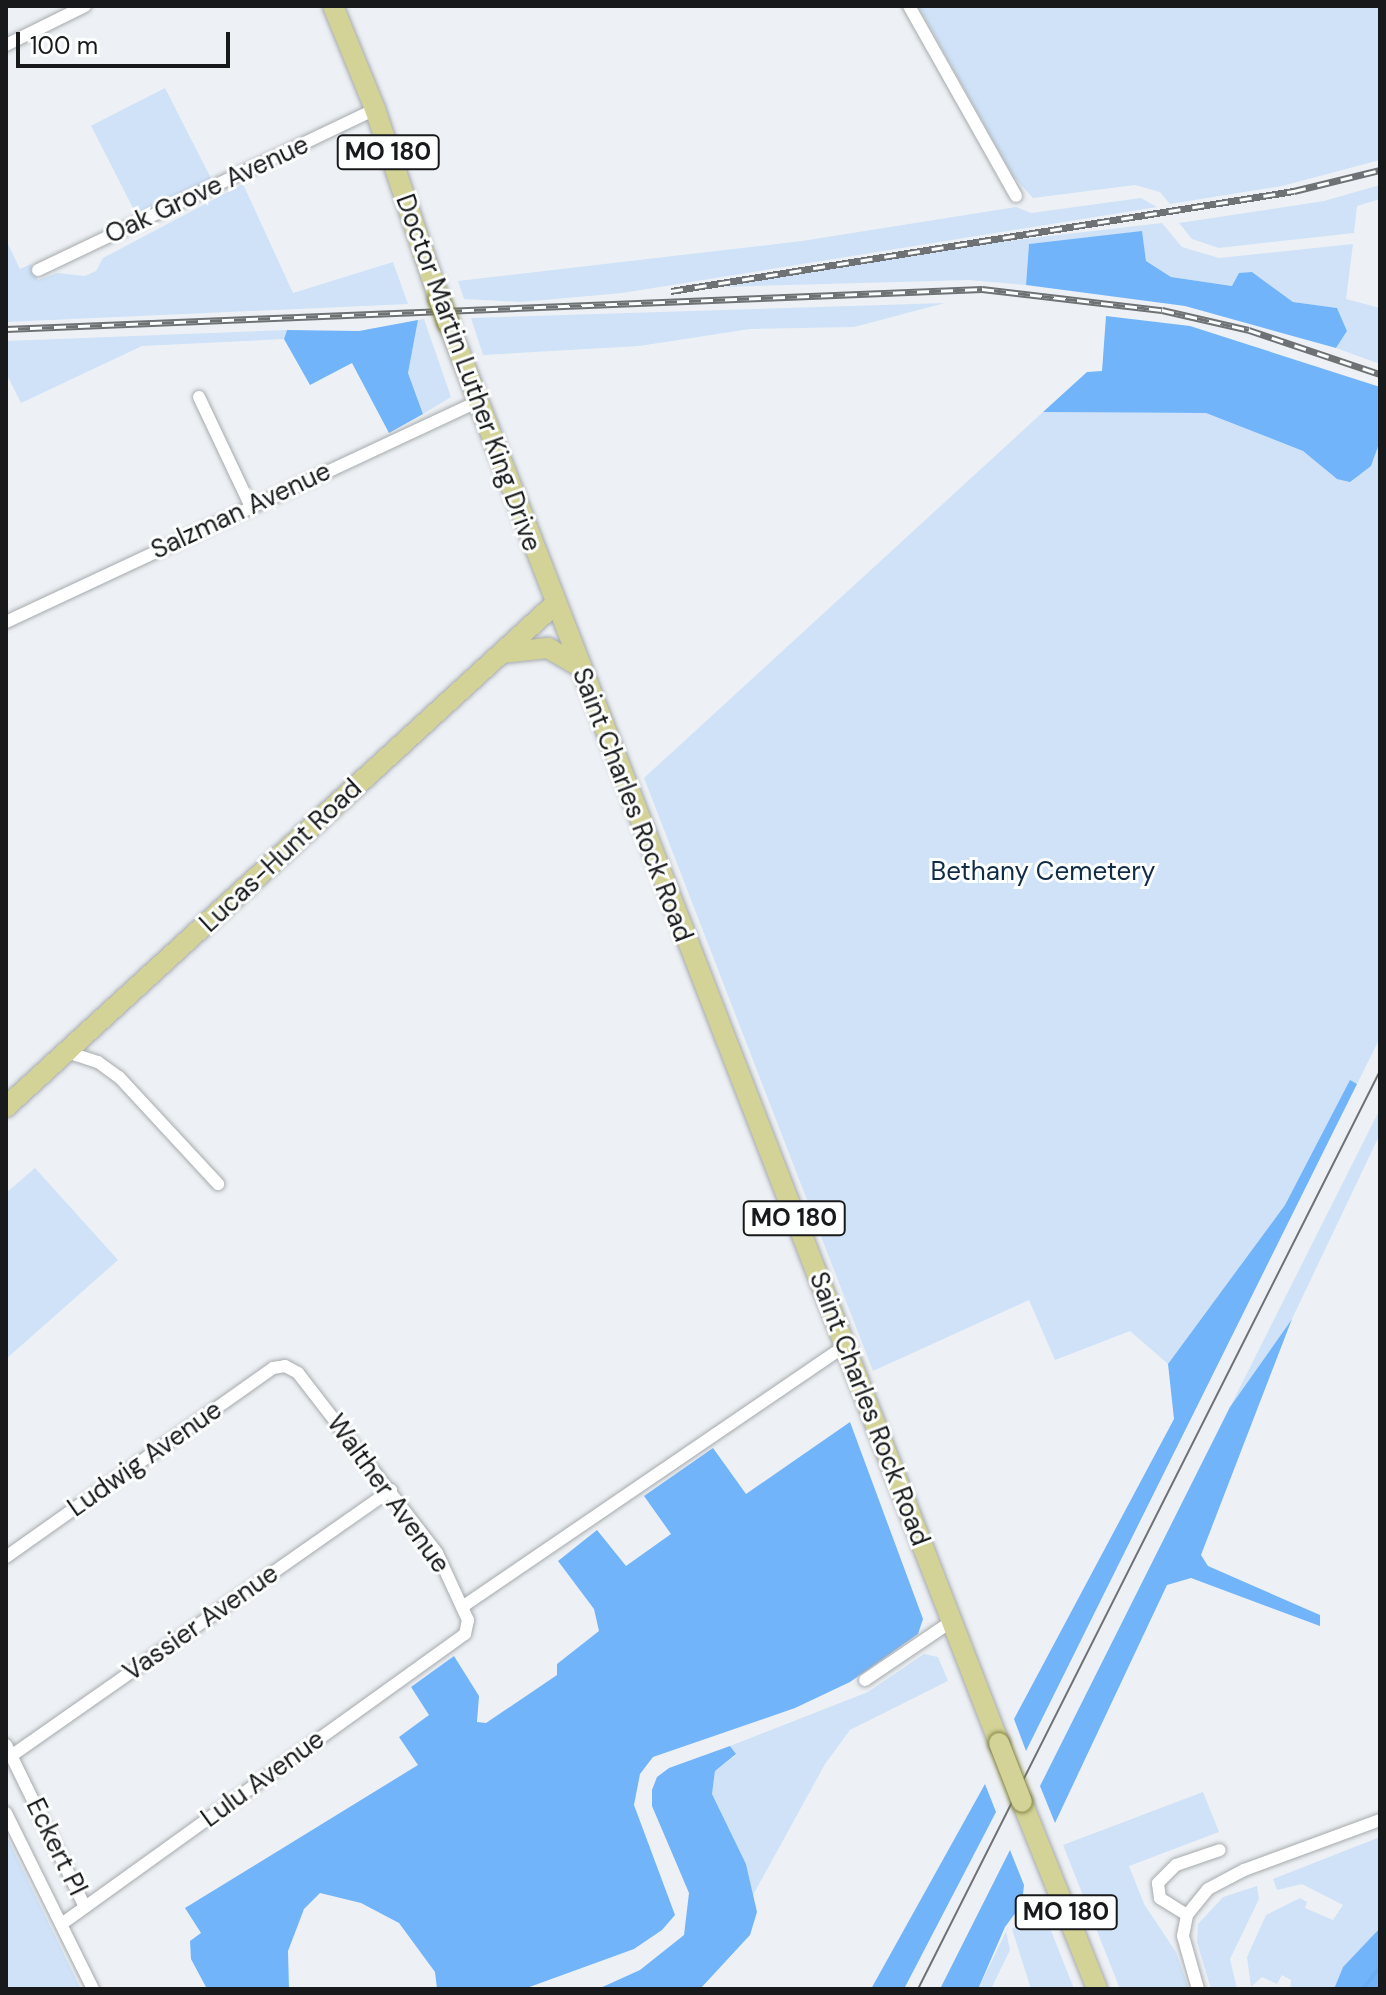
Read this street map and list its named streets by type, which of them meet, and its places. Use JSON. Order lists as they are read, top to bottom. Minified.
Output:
{"streets":{"main road":["MO 180","Doctor Martin Luther King Drive","Saint Charles Rock Road","Lucas-Hunt Road"],"street":["Oak Grove Avenue","Salzman Avenue","Ludwig Avenue","Walther Avenue","Vassier Avenue","Lulu Avenue","Eckert Pl"]},"crossings":[["Oak Grove Avenue","Doctor Martin Luther King Drive"],["Doctor Martin Luther King Drive","Salzman Avenue"],["Doctor Martin Luther King Drive","Saint Charles Rock Road"],["Doctor Martin Luther King Drive","Lucas-Hunt Road"],["Saint Charles Rock Road","Lucas-Hunt Road"],["Ludwig Avenue","Walther Avenue"],["Walther Avenue","Vassier Avenue"],["Walther Avenue","Lulu Avenue"],["Vassier Avenue","Eckert Pl"],["Lulu Avenue","Eckert Pl"]],"parks":["Bethany Cemetery"],"scale_bar":"100 m"}
